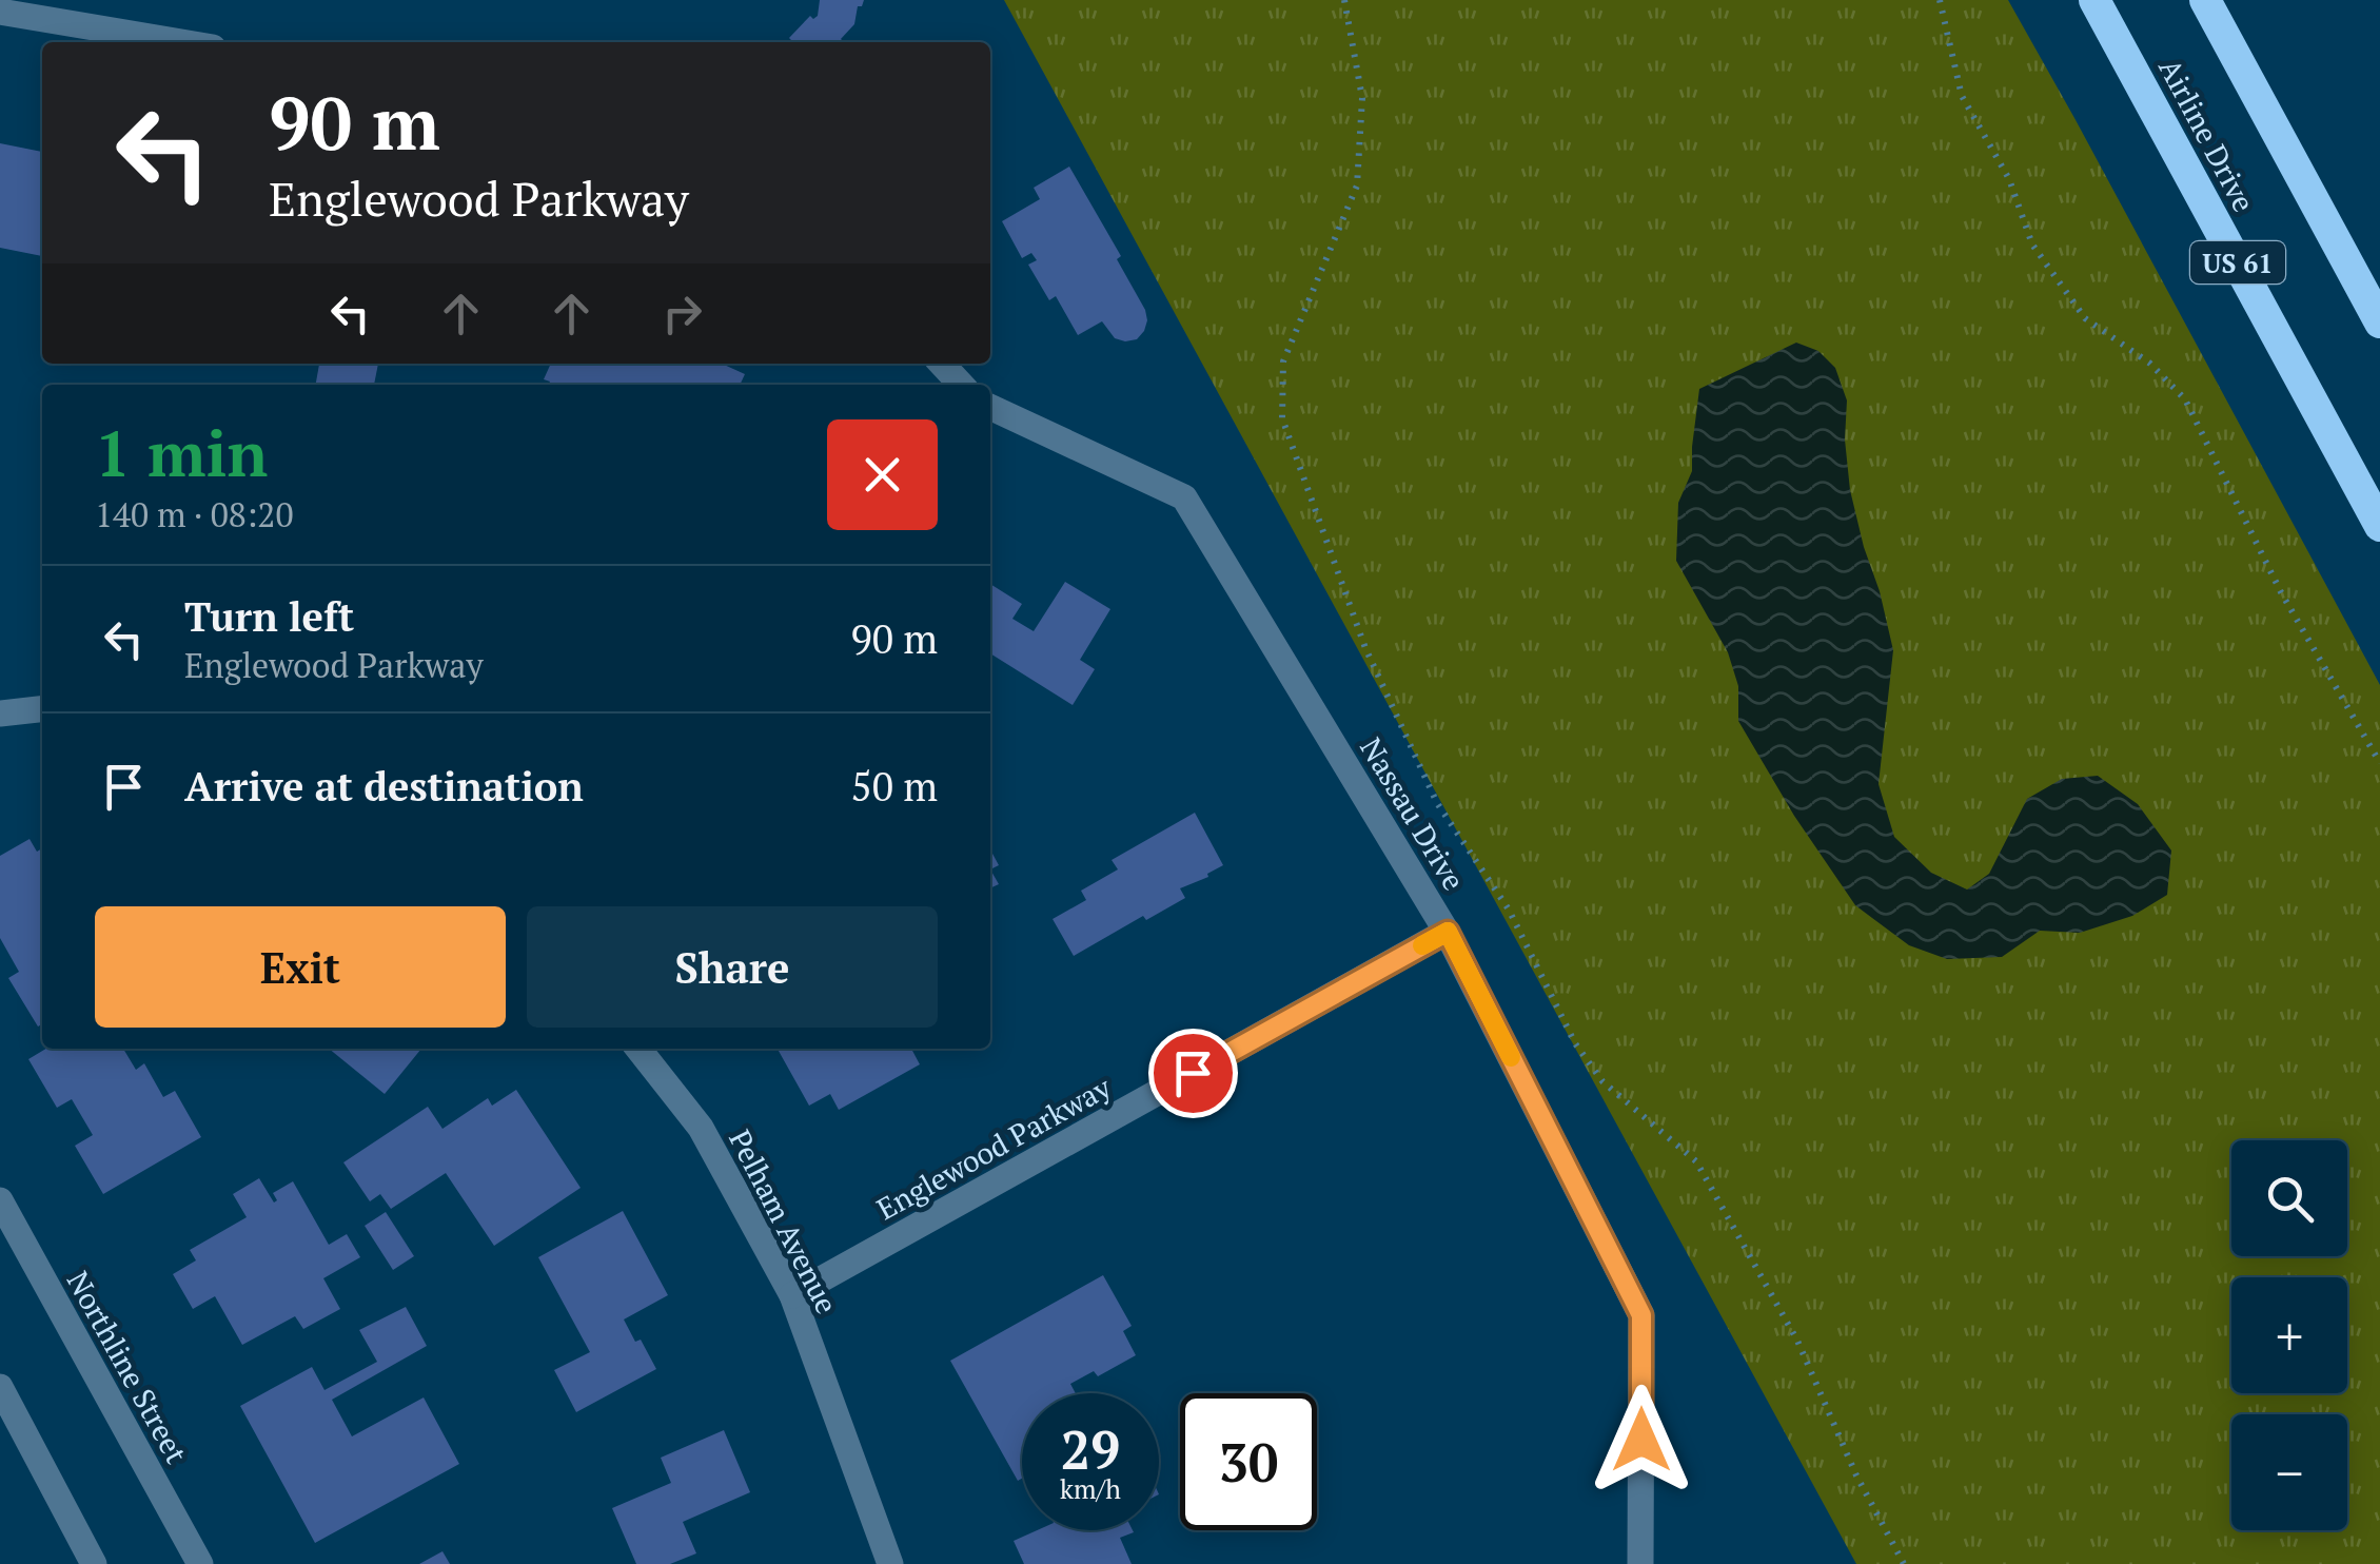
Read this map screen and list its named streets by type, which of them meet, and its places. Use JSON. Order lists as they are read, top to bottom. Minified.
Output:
{"streets":{"highway":["Airline Drive","US 61"],"street":["Nassau Drive","Englewood Parkway","Pelham Avenue","Northline Street"]},"crossings":[["Nassau Drive","Englewood Parkway"],["Englewood Parkway","Pelham Avenue"]],"page":{"turn":["90 m","Englewood Parkway"],"heading":["1 min","140 m · 08:20"],"list":[{"name":"Turn left","note":"Englewood Parkway","value":"90 m"},{"name":"Arrive at destination","value":"50 m"}],"buttons":["Exit","Share"],"map_buttons":["+","−"],"speed":"29 km/h","limit":"30"}}
